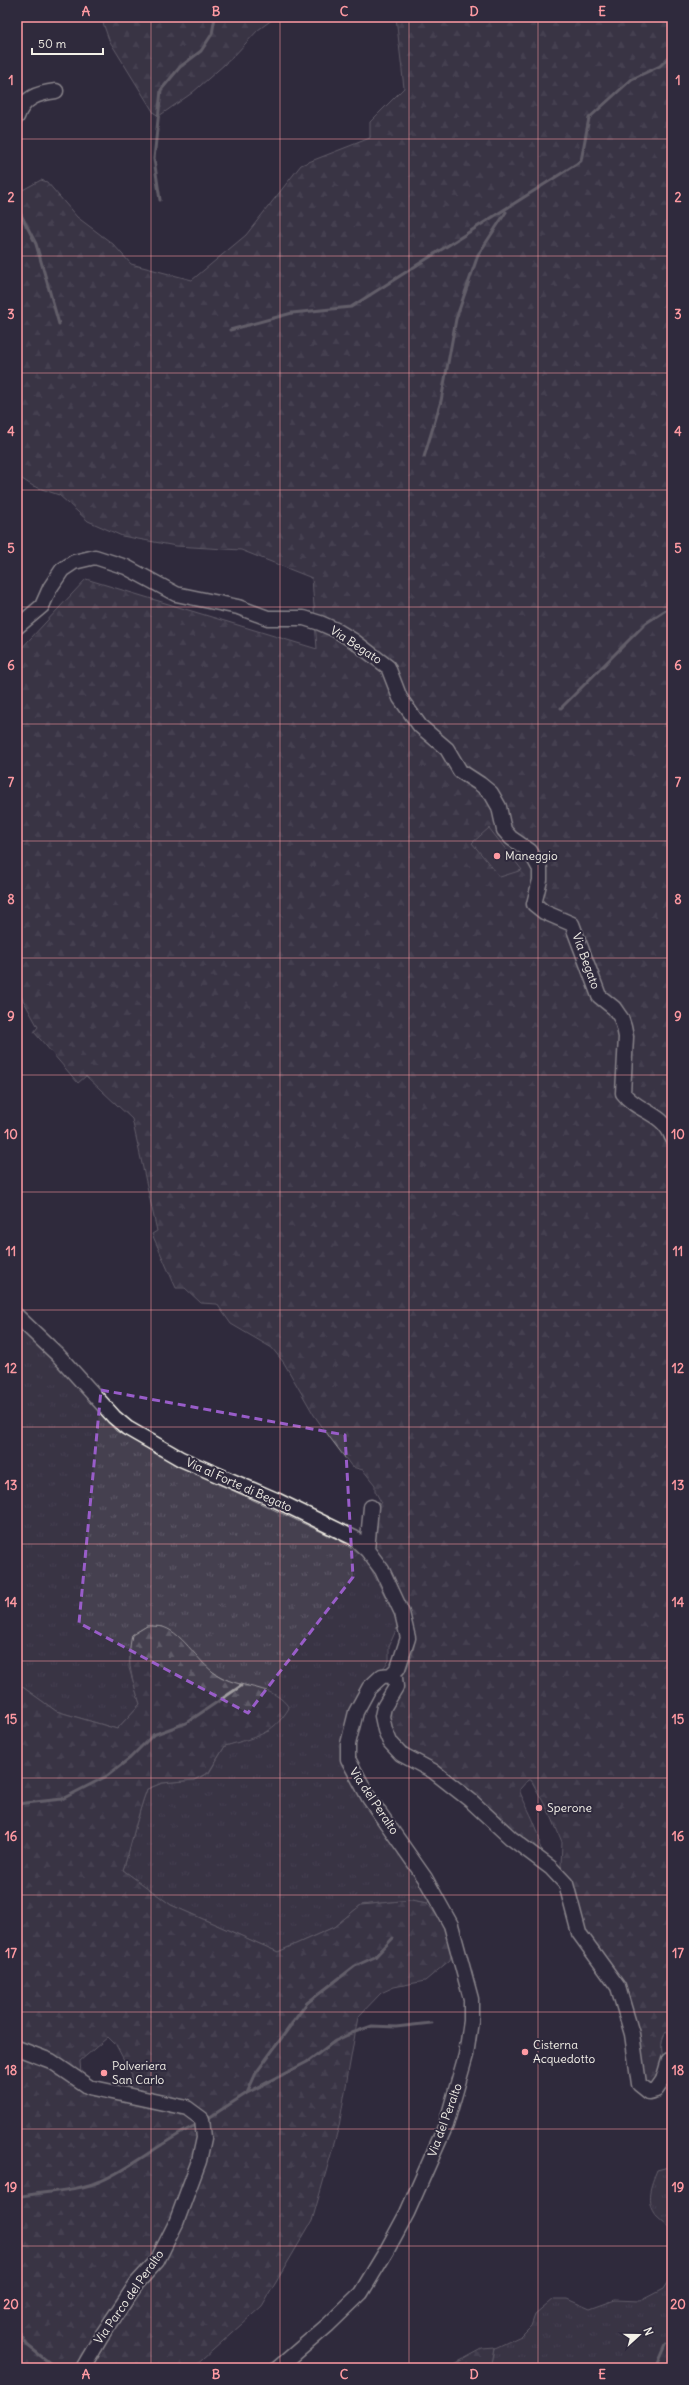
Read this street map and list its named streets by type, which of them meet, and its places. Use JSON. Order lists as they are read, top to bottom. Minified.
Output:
{"streets":{"street":["Via Begato","Via al Forte di Begato","Via del Peralto","Via Parco del Peralto"]},"crossings":[["Via al Forte di Begato","Via del Peralto"]],"places":["Maneggio","Sperone","Cisterna Acquedotto","Polveriera San Carlo"],"scale_bar":"50 m","north":"right","grid":{"columns":["A","B","C","D","E"],"rows":["1","2","3","4","5","6","7","8","9","10","11","12","13","14","15","16","17","18","19","20"]}}
